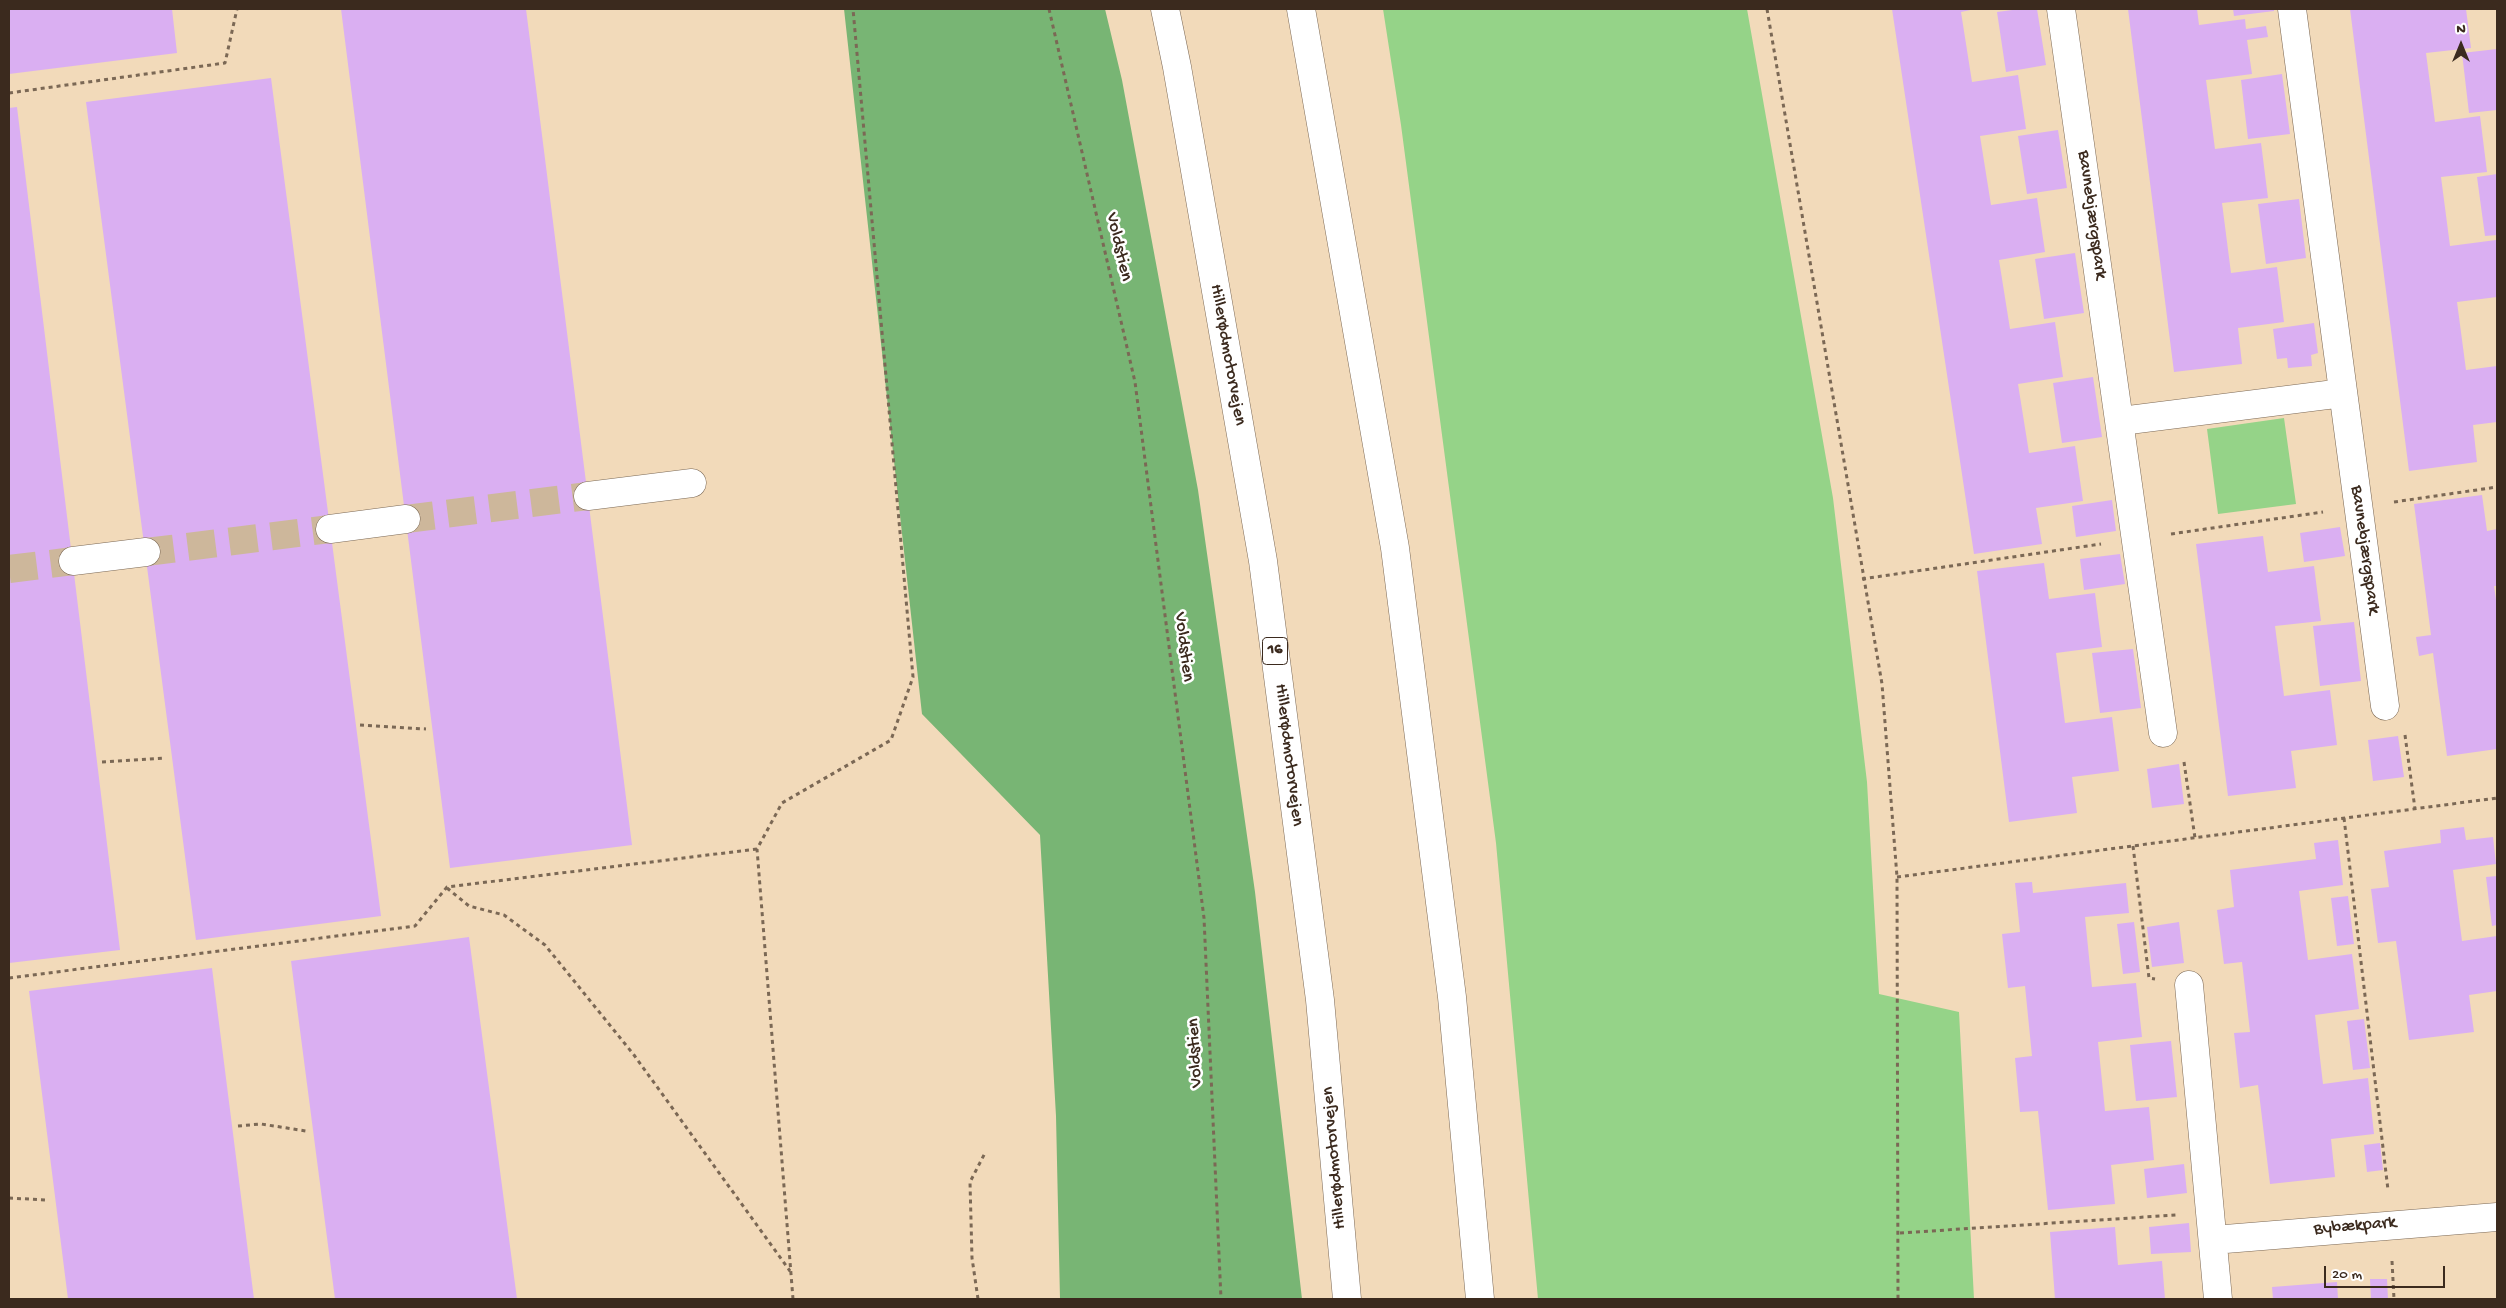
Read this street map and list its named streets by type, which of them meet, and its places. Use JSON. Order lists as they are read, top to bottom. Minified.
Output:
{"streets":{"main road":["Bavnebjærgspark","Hillerødmotorvejen","16","Bybækpark"],"path":["Voldstien"]},"scale_bar":"20 m","north":"top"}
